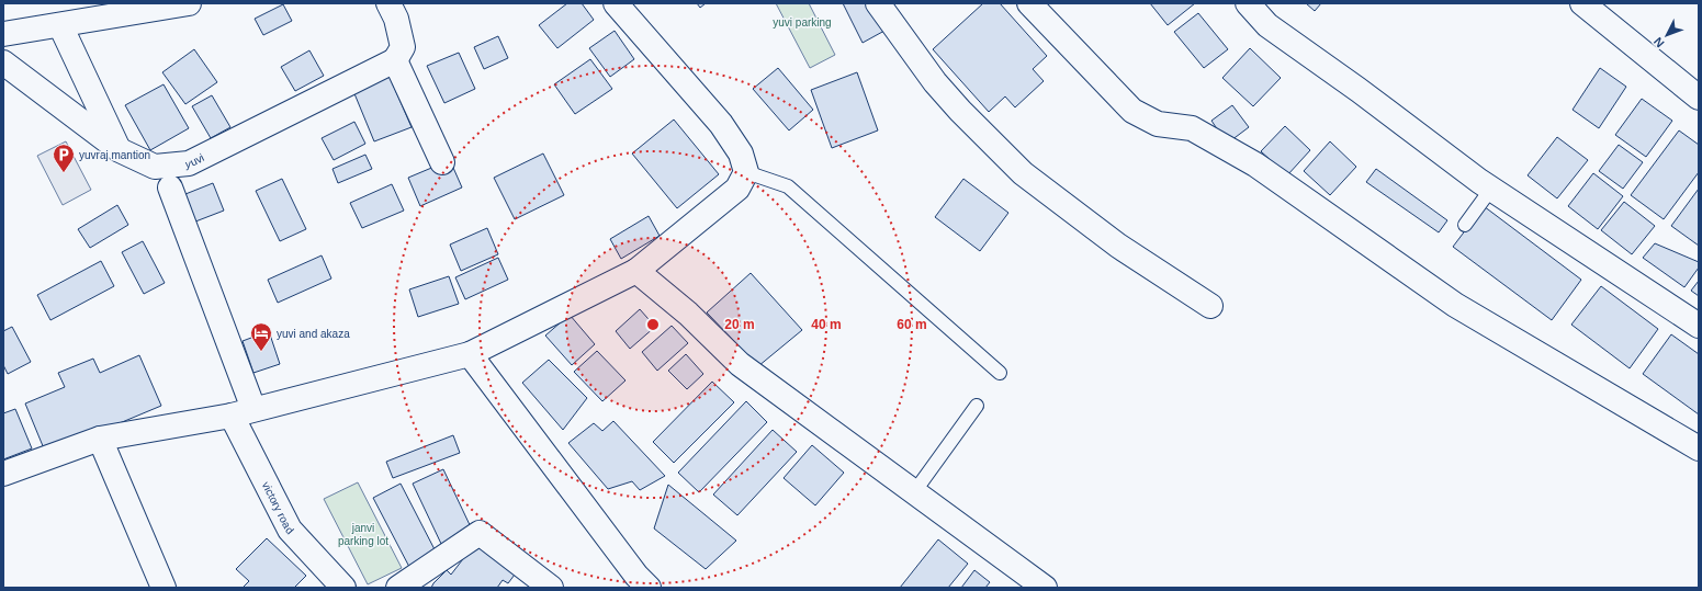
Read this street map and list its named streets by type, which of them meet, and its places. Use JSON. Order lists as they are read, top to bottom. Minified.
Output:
{"streets":{"street":["yuvi","victory road"]},"parks":["yuvi parking","janvi parking lot"],"places":{"parking":["yuvraj mantion"],"hotel":["yuvi and akaza"]},"north":"bottom left","rings":["20 m","40 m","60 m"]}
